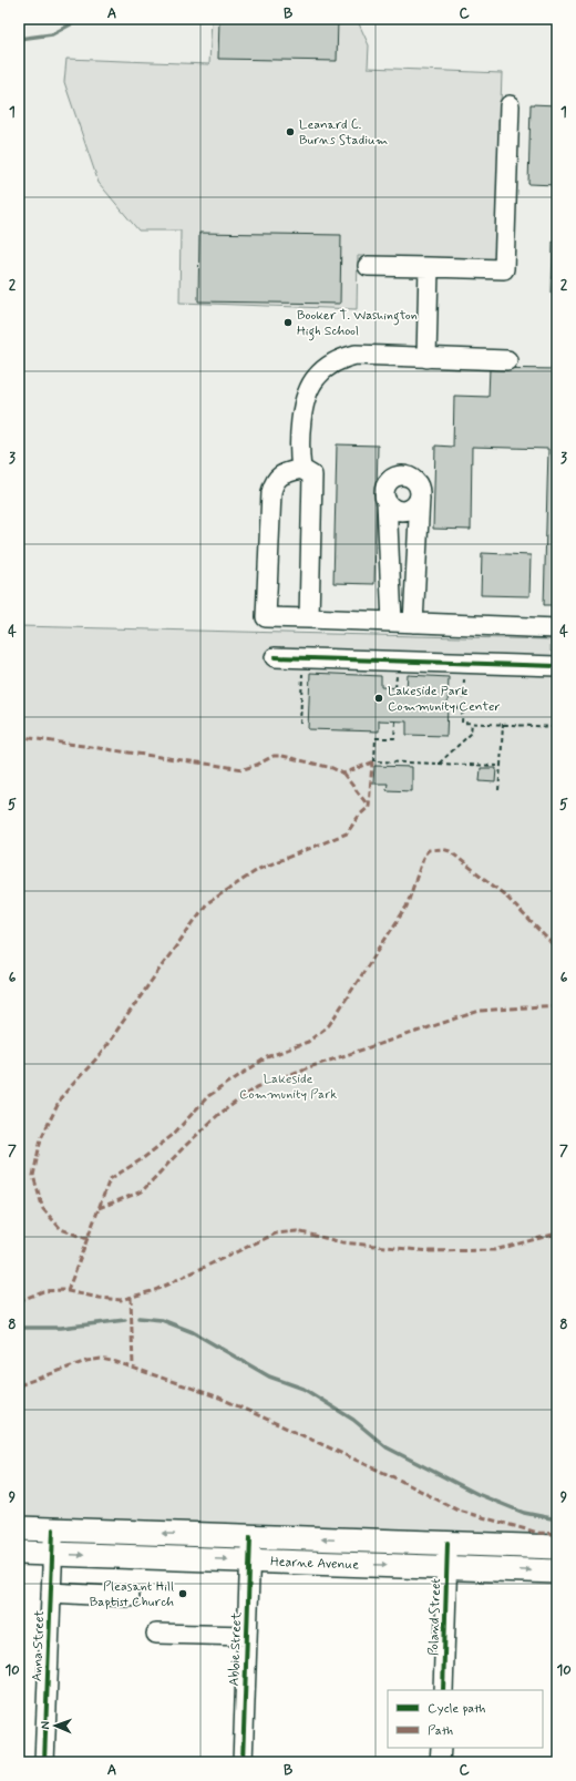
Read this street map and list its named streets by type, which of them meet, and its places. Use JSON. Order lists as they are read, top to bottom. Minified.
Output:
{"streets":{"main road":["Hearne Avenue"],"street":["Poland Street","Anna Street","Abbie Street"]},"crossings":[["Hearne Avenue","Poland Street"],["Hearne Avenue","Anna Street"],["Hearne Avenue","Abbie Street"]],"parks":["Lakeside Community Park"],"places":["Leanard C. Burns Stadium","Booker T. Washington High School","Lakeside Park Community Center","Pleasant Hill Baptist Church"],"legend":["Cycle path","Path"],"north":"left","grid":{"columns":["A","B","C"],"rows":["1","2","3","4","5","6","7","8","9","10"]}}
